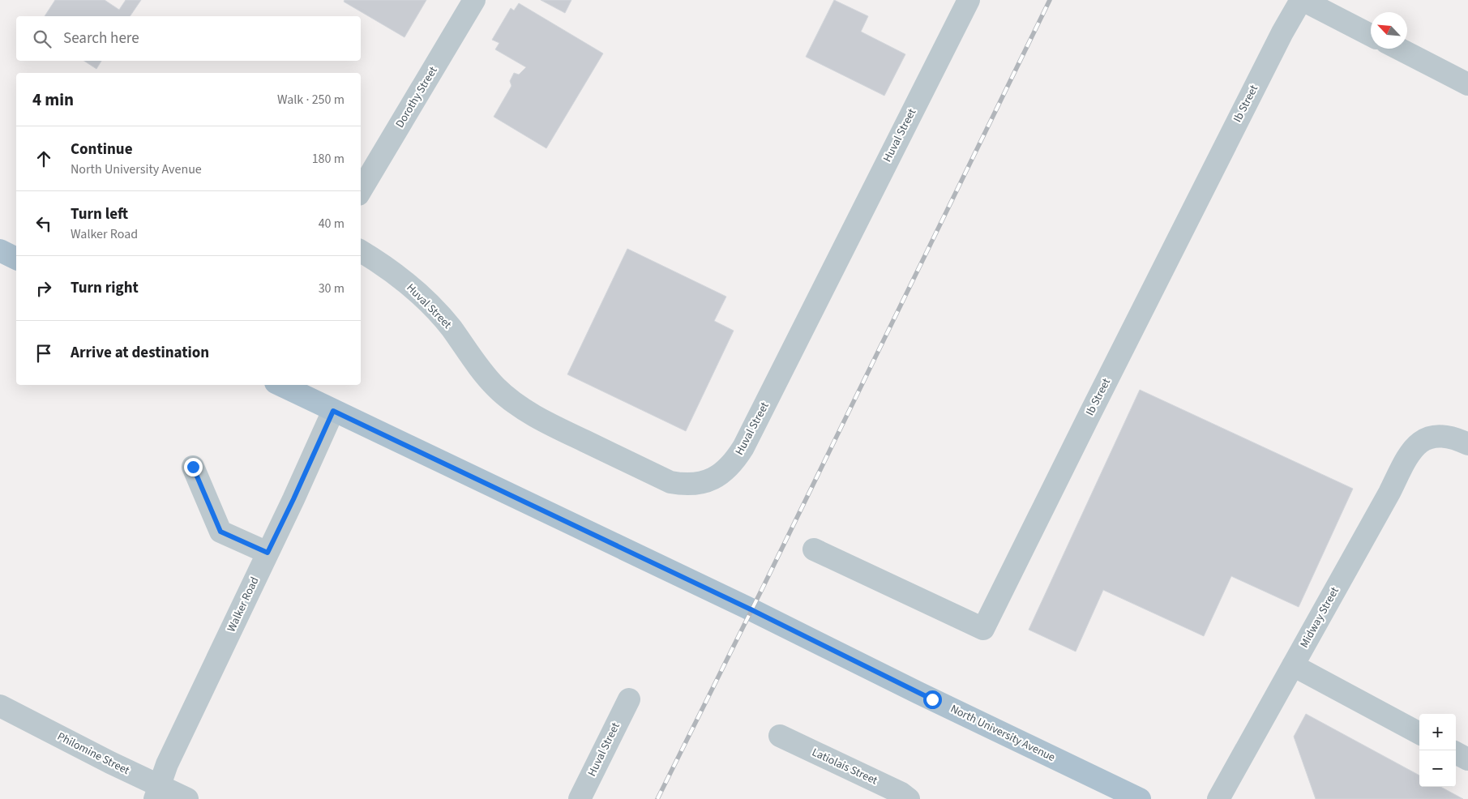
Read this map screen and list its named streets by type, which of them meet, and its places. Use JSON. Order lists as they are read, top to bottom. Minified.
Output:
{"streets":{"main road":["North University Avenue"],"street":["Dorothy Street","Ib Street","Huval Street","Walker Road","Midway Street","Philomine Street","Latiolais Street"]},"crossings":[["Walker Road","North University Avenue"],["Walker Road","Philomine Street"]],"north":"top left","page":{"search":"Search here","heading":["4 min","Walk · 250 m"],"list":[["Continue","North University Avenue","180 m"],["Turn left","Walker Road","40 m"],["Turn right","30 m"],"Arrive at destination"],"map_buttons":["+","−"]}}
